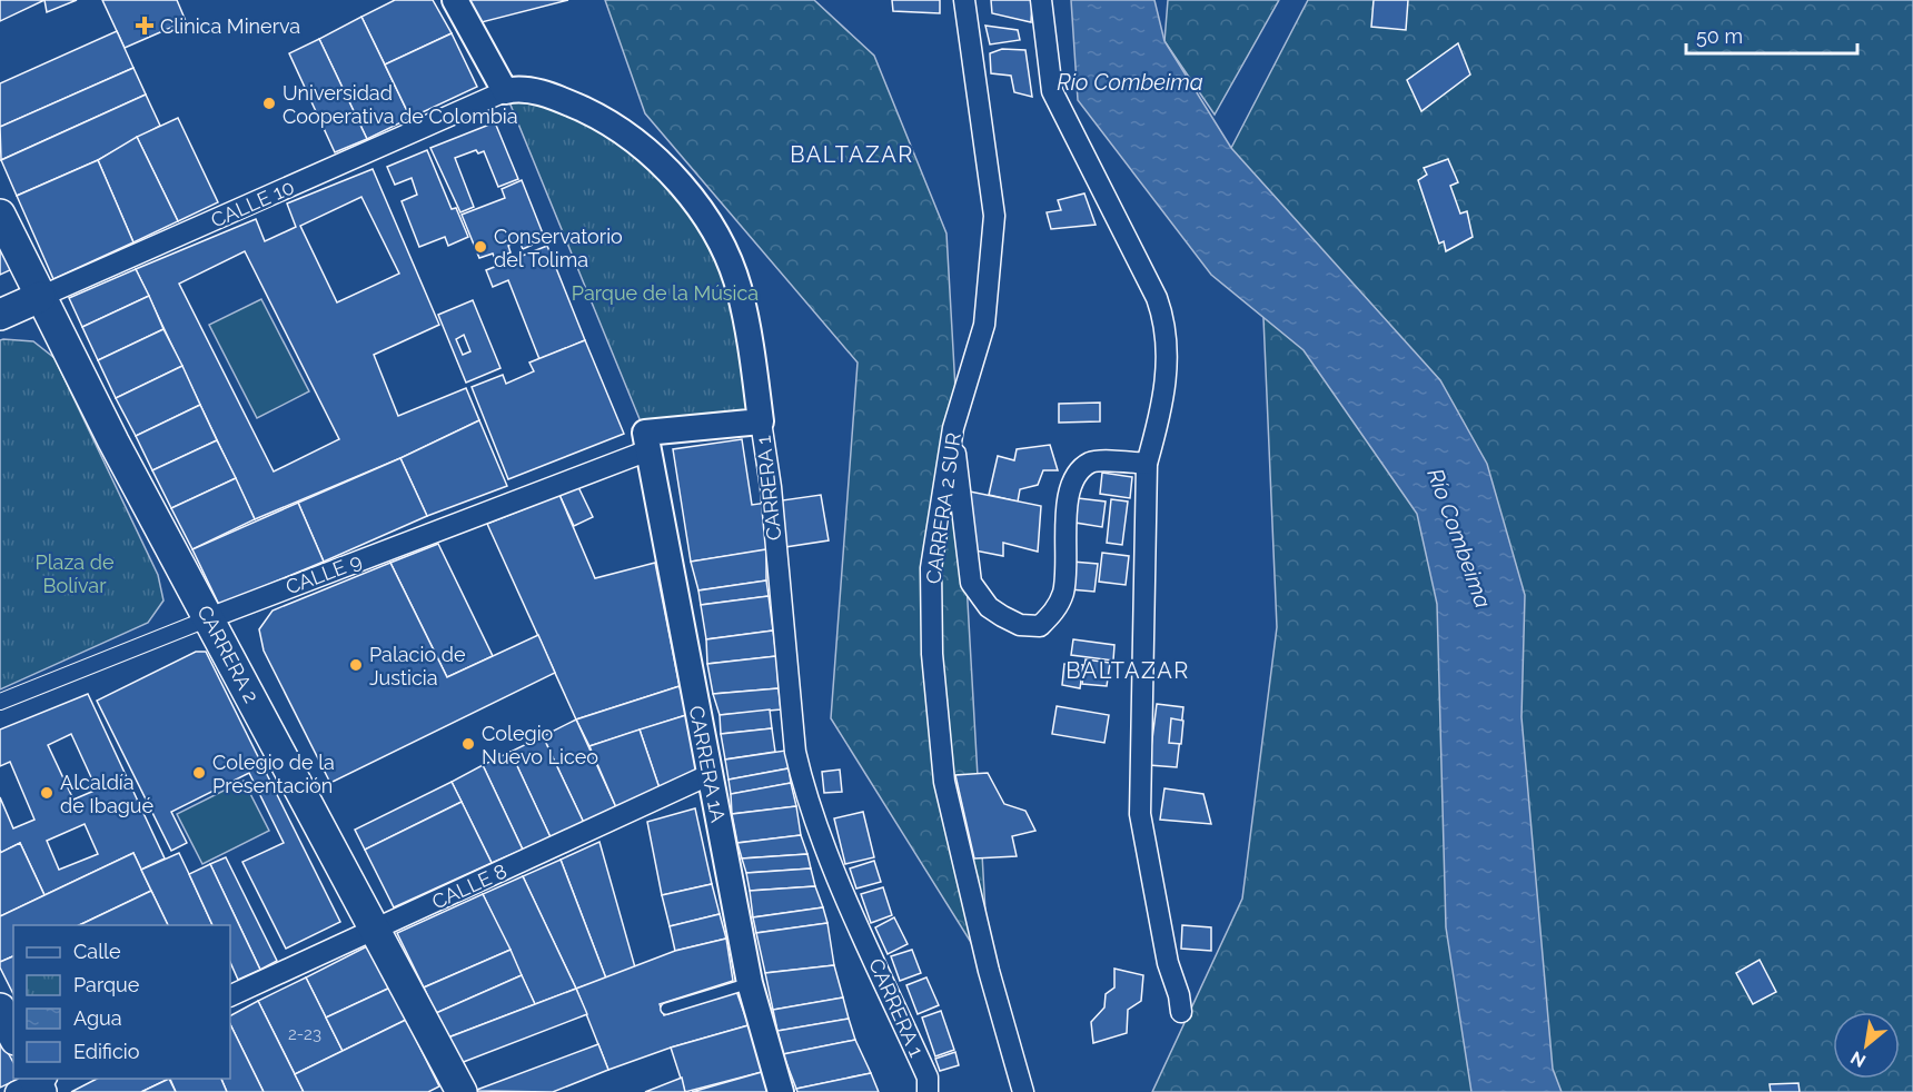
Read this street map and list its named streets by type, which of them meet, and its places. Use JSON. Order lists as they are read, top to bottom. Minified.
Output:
{"streets":{"main road":["CALLE 10","CARRERA 2"],"street":["CARRERA 1","CARRERA 2 SUR","CALLE 9","CARRERA 1A","CALLE 8"]},"crossings":[["CALLE 10","CARRERA 1"],["CALLE 10","CARRERA 2"],["CARRERA 1","CALLE 9"],["CALLE 9","CARRERA 2"],["CALLE 9","CARRERA 1A"],["CARRERA 2","CALLE 8"],["CARRERA 1A","CALLE 8"]],"districts":["BALTAZAR","BALTAZAR"],"water":["Rio Combeima","Río Combeima"],"parks":["Parque de la Música","Plaza de Bolívar"],"places":{"health":["Clinica Minerva"],"other":["Universidad Cooperativa de Colombia","Conservatorio del Tolima","Palacio de Justicia","Colegio Nuevo Liceo","Colegio de la Presentación","Alcaldía de Ibagué"]},"house_numbers":["2-23"],"legend":["Calle","Parque","Agua","Edificio"],"scale_bar":"50 m","north":"bottom left"}
